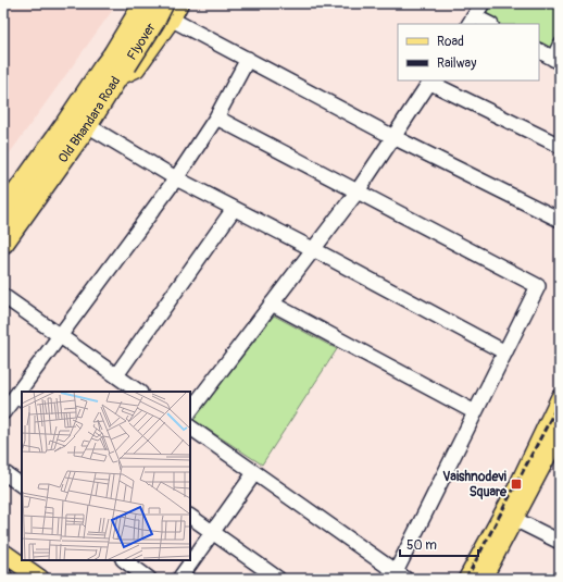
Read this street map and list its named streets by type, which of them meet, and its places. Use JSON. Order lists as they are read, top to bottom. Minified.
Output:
{"streets":{"highway":["Flyover","Old Bhandara Road"]},"crossings":[["Flyover","Old Bhandara Road"]],"places":{"transit":["Vaishnodevi Square"]},"legend":["Road","Railway"],"scale_bar":"50 m"}
